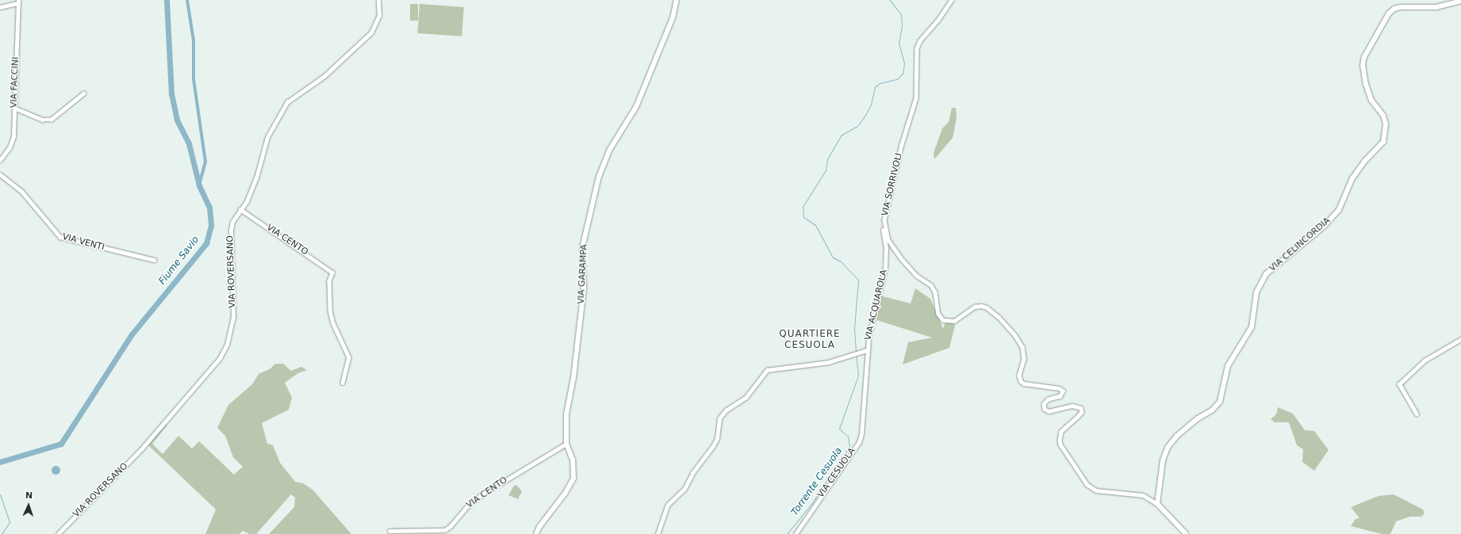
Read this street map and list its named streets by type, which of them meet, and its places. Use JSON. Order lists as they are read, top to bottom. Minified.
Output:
{"streets":{"street":["VIA FACCINI","VIA SORRIVOLI","VIA CENTO","VIA VENTI","VIA CELINCORDIA","VIA ROVERSANO","VIA GARAMPA","VIA ACQUAROLA","VIA CESUOLA"]},"crossings":[["VIA SORRIVOLI","VIA CELINCORDIA"],["VIA SORRIVOLI","VIA ACQUAROLA"],["VIA CENTO","VIA ROVERSANO"],["VIA CENTO","VIA GARAMPA"],["VIA ACQUAROLA","VIA CESUOLA"]],"districts":["QUARTIERE CESUOLA"],"water":["Fiume Savio","Torrente Cesuola"],"north":"top"}
